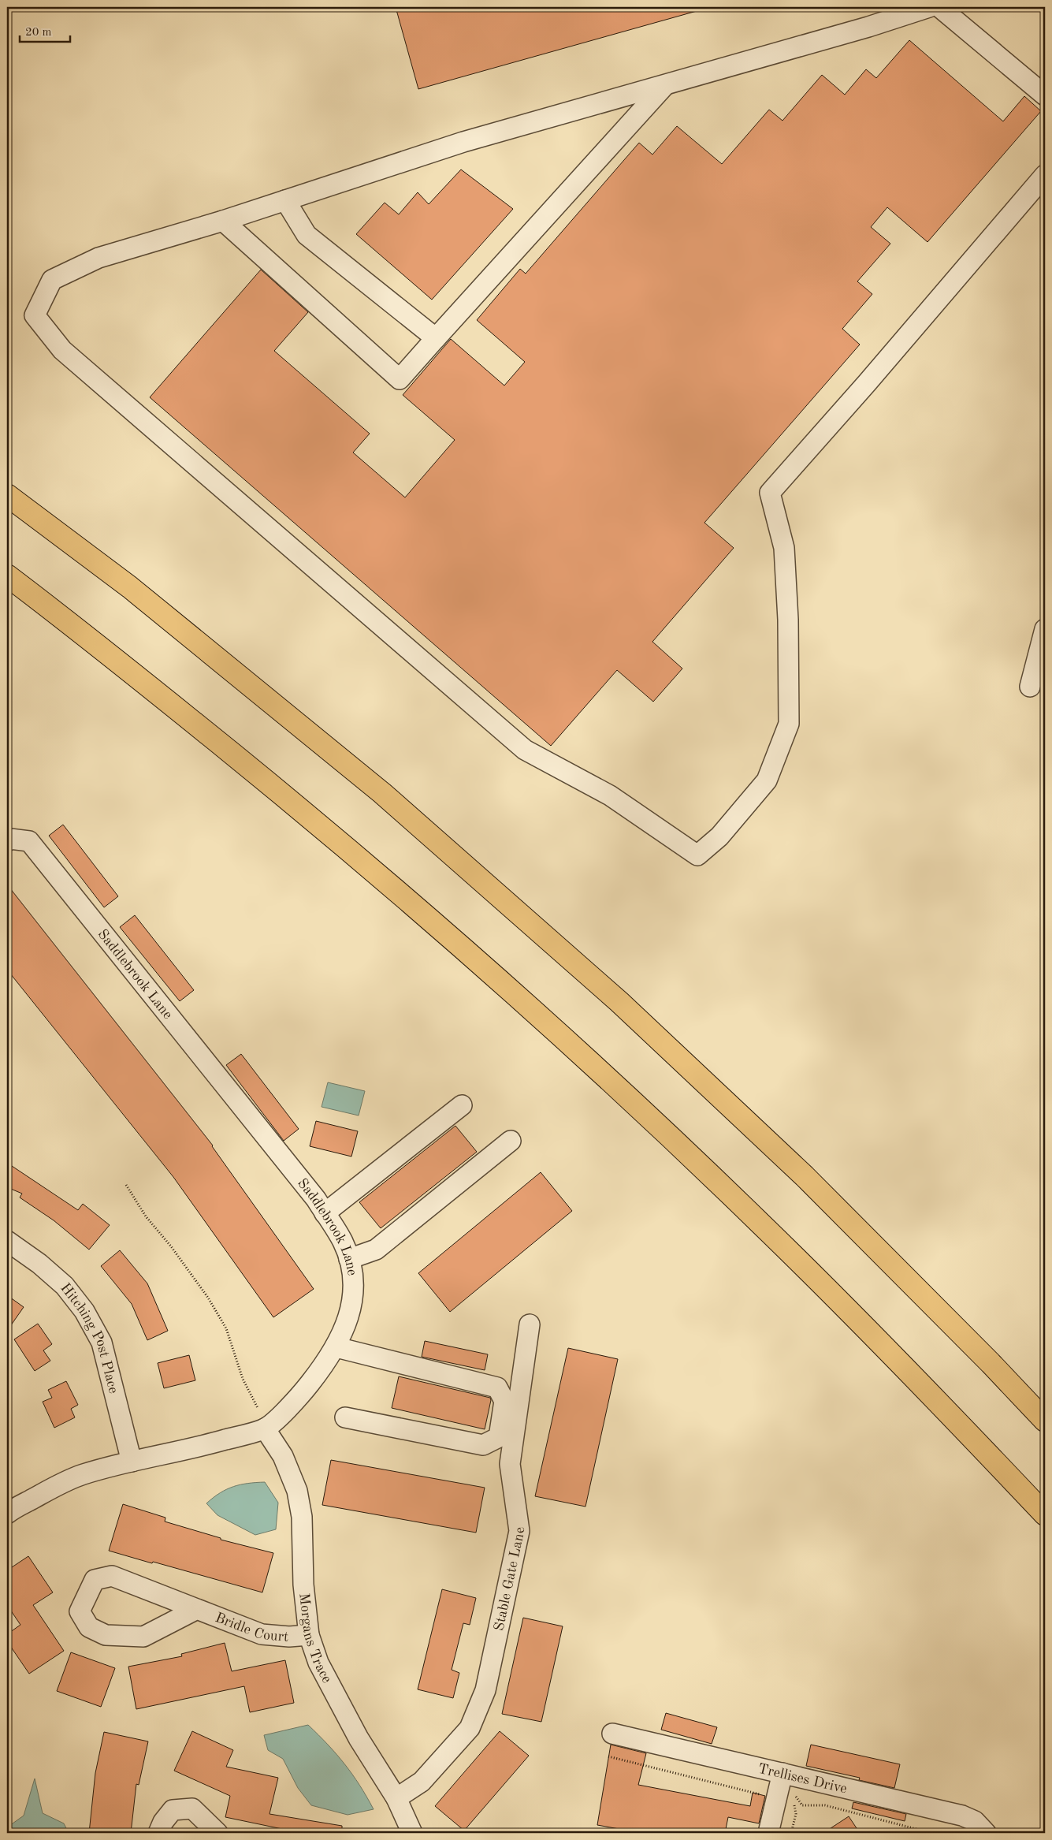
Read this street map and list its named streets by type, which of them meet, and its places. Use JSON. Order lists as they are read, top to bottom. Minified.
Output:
{"streets":{"street":["Saddlebrook Lane","Hitching Post Place","Stable Gate Lane","Bridle Court","Morgans Trace","Trellises Drive"]},"crossings":[["Saddlebrook Lane","Hitching Post Place"],["Saddlebrook Lane","Morgans Trace"],["Stable Gate Lane","Morgans Trace"],["Bridle Court","Morgans Trace"]],"scale_bar":"20 m"}
